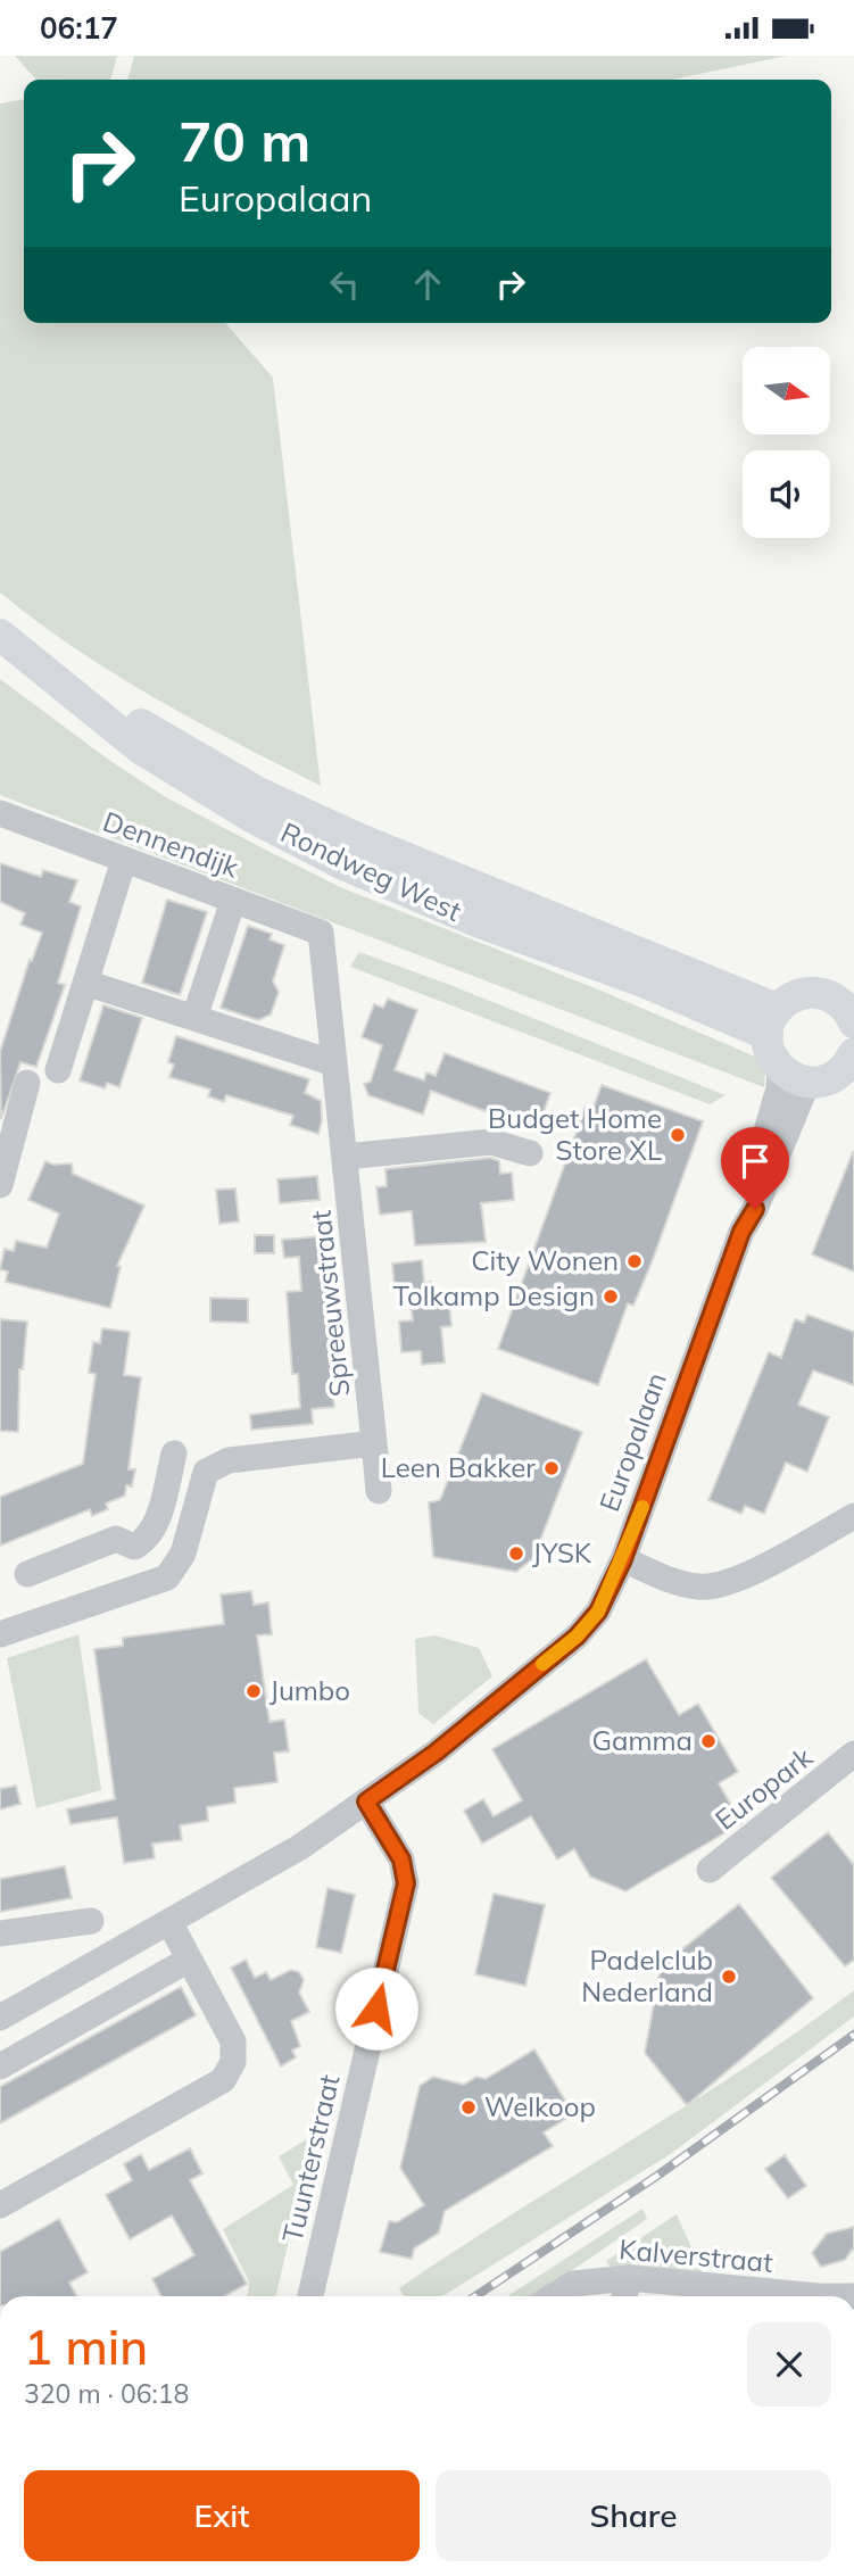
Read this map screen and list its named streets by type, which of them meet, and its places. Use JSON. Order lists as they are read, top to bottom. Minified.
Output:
{"streets":{"main road":["Rondweg West"],"street":["Dennendijk","Spreeuwstraat","Europalaan","Europark","Tuunterstraat","Kalverstraat"]},"crossings":[["Dennendijk","Spreeuwstraat"],["Europalaan","Tuunterstraat"]],"places":["Budget Home Store XL","City Wonen","Tolkamp Design","Leen Bakker","JYSK","Jumbo","Gamma","Padelclub Nederland","Welkoop"],"north":"right","page":{"status":"06:17","turn":["70 m","Europalaan"],"heading":["1 min","320 m · 06:18"],"buttons":["Exit","Share"]}}
